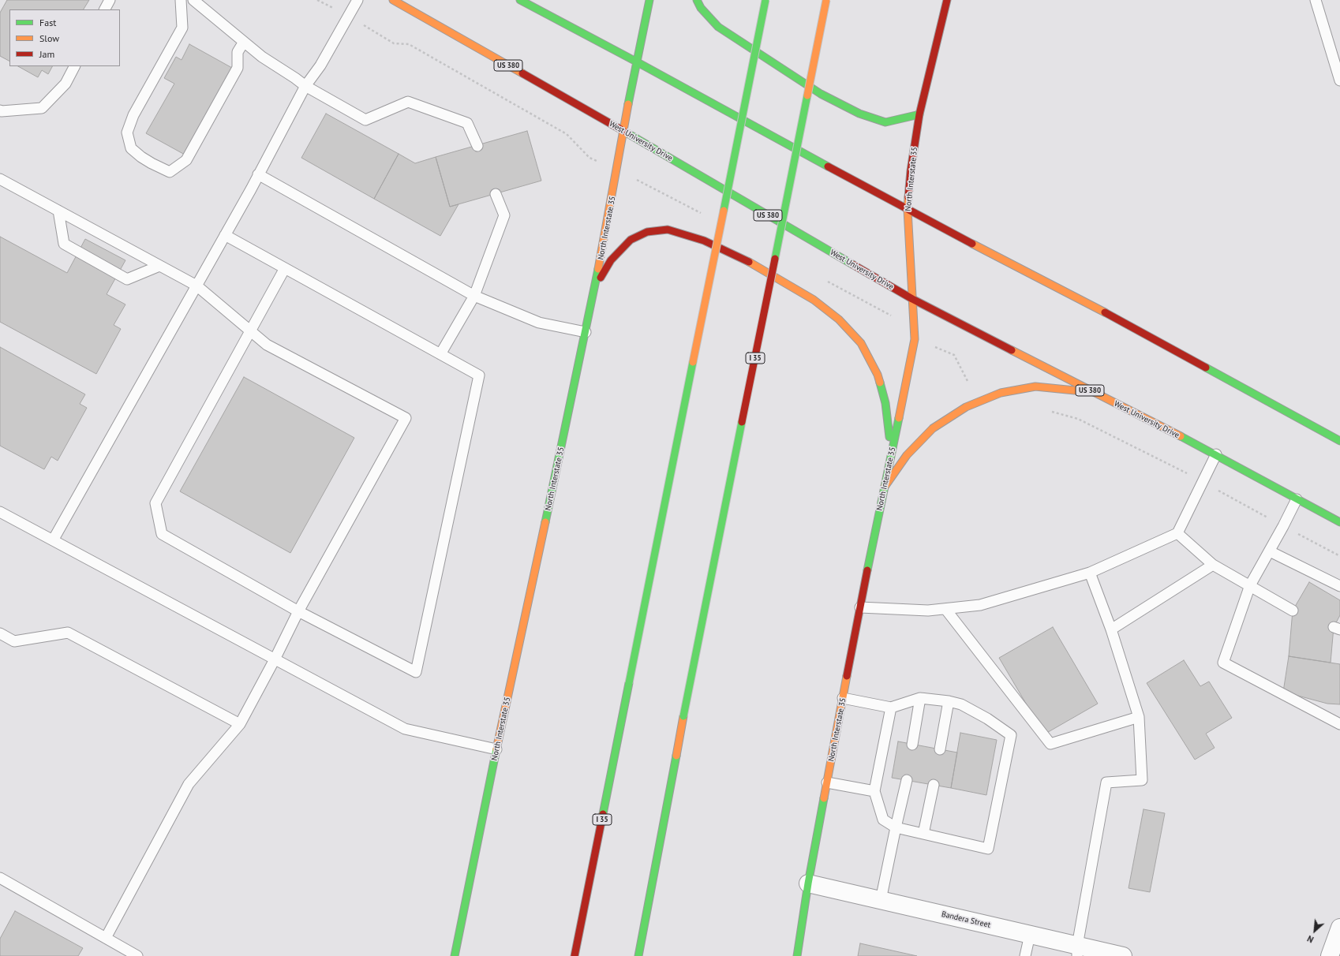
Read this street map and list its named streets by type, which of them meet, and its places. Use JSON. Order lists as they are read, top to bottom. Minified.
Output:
{"streets":{"main road":["US 380","West University Drive","North Interstate 35","I 35"],"street":["Bandera Street"]},"crossings":[["West University Drive","North Interstate 35"],["North Interstate 35","Bandera Street"]],"legend":["Fast","Slow","Jam"],"north":"bottom left"}
